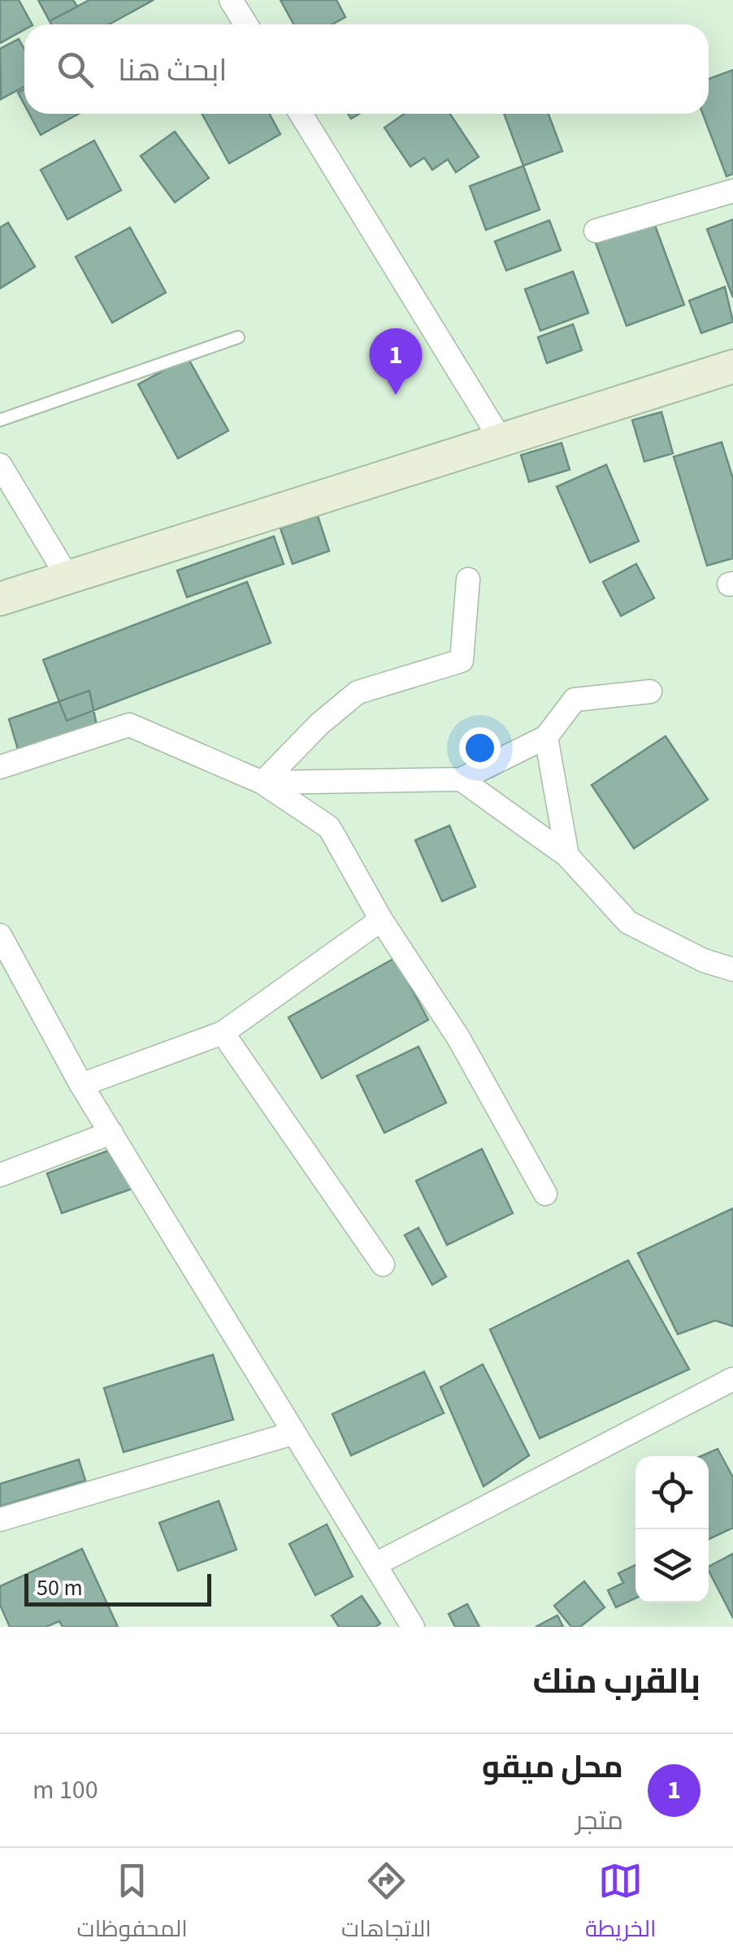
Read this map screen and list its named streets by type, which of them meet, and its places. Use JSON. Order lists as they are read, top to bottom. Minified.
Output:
{"scale_bar":"50 m","page":{"search":"ابحث هنا","pins":"1","scale":"50 m","heading":"بالقرب منك","list":[{"mark":"1","name":"محل ميقو","note":"متجر","value":"100 m"}],"nav":["الخريطة","الاتجاهات","المحفوظات"]}}
